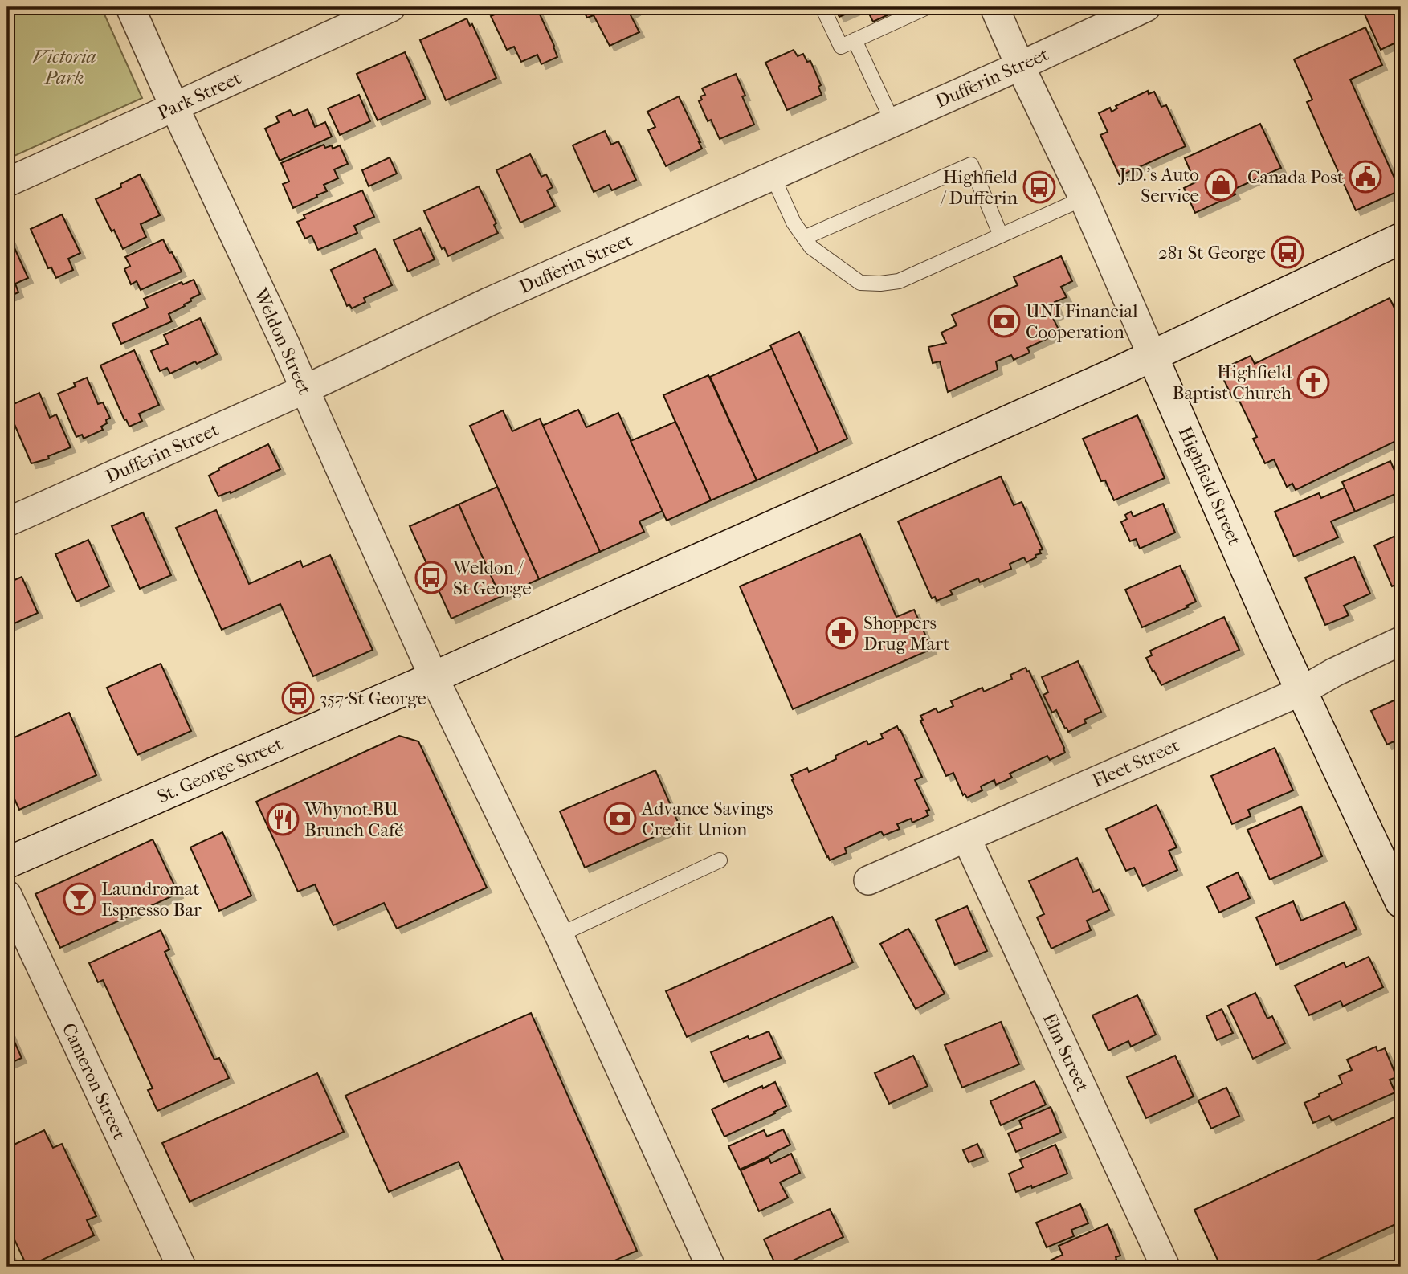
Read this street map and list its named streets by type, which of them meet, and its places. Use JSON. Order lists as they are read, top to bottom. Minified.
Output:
{"streets":{"main road":["Highfield Street","St. George Street"],"street":["Dufferin Street","Park Street","Weldon Street","Fleet Street","Elm Street","Cameron Street"]},"crossings":[["Dufferin Street","Weldon Street"],["Dufferin Street","Highfield Street"],["Park Street","Weldon Street"],["Weldon Street","St. George Street"],["Highfield Street","Fleet Street"],["Highfield Street","St. George Street"],["Fleet Street","Elm Street"]],"parks":["Victoria Park"],"places":{"public building":["Canada Post"],"shop":["J.D.'s Auto Service"],"bus stop":["Highfield / Dufferin","281 St George","Weldon / St George","357 St George"],"bank":["UNI Financial Cooperation","Advance Savings Credit Union"],"church":["Highfield Baptist Church"],"pharmacy":["Shoppers Drug Mart"],"restaurant":["Whynot.BU Brunch Café"],"bar":["Laundromat Espresso Bar"]}}
